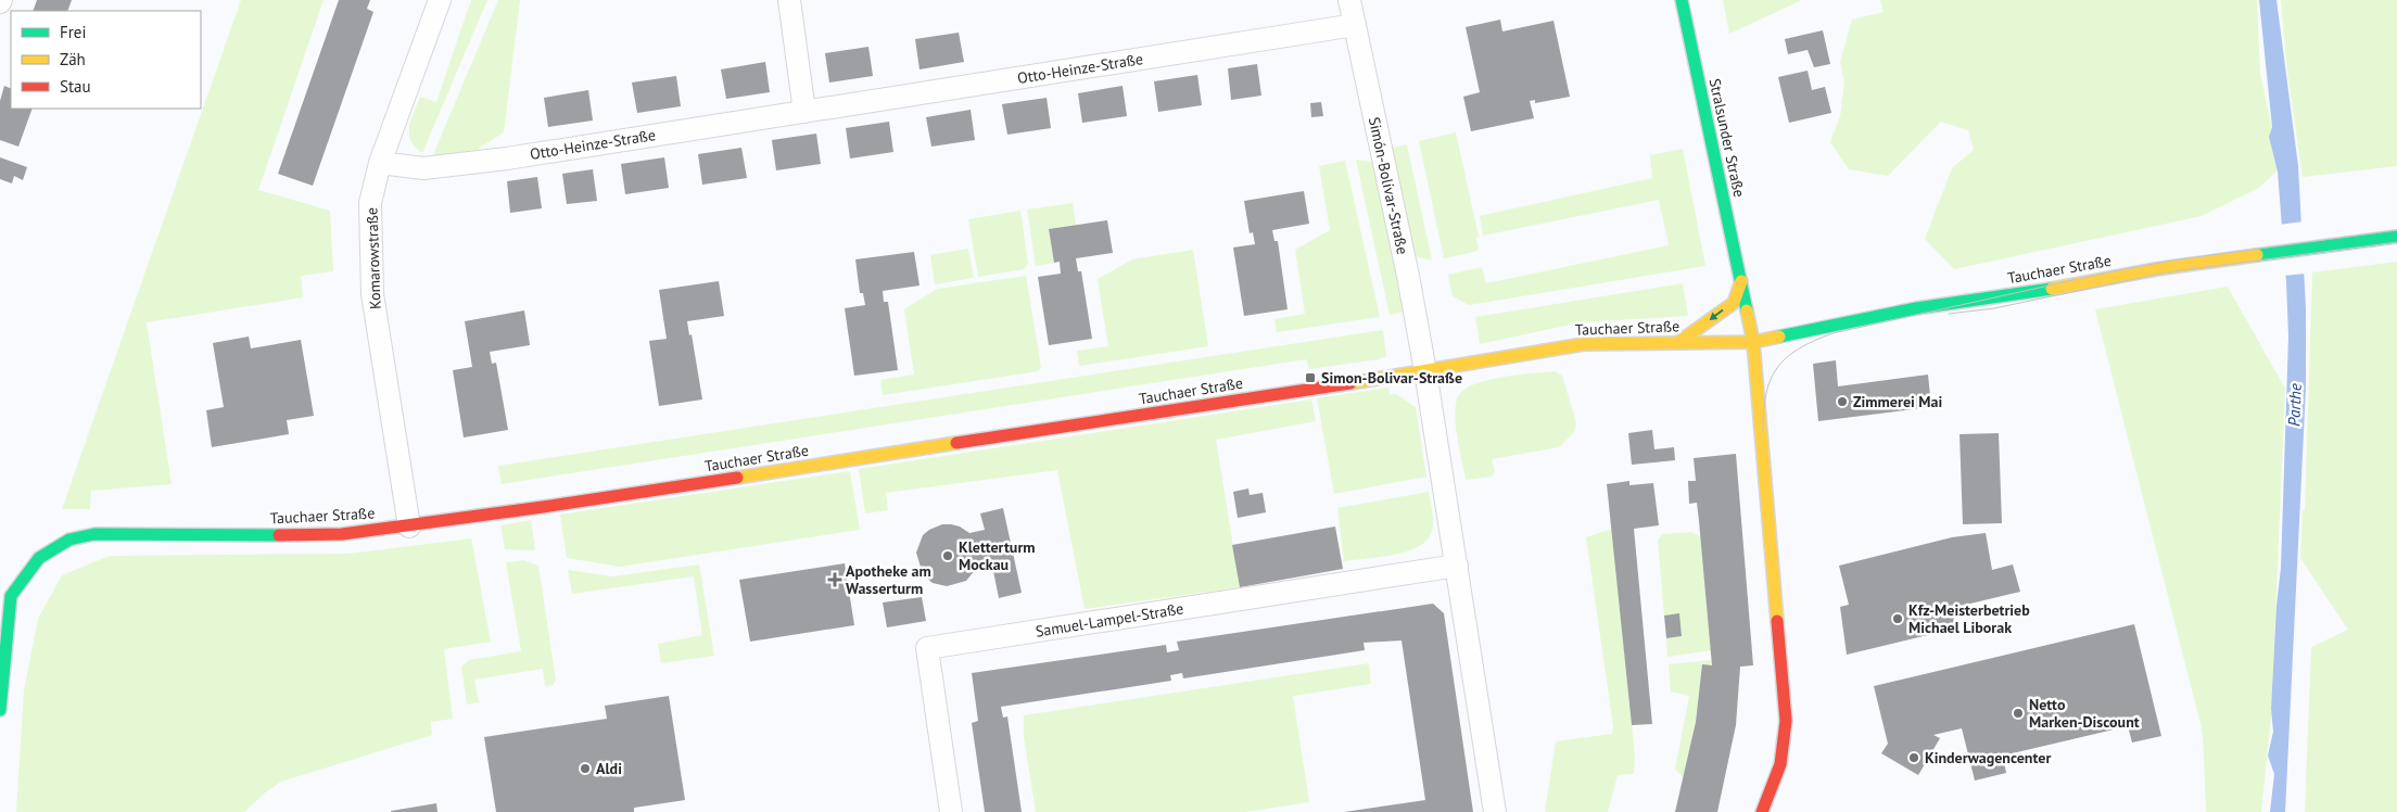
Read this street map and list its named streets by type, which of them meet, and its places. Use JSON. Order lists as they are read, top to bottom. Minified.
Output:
{"streets":{"street":["Otto-Heinze-Straße","Stralsunder Straße","Simón-Bolívar-Straße","Komarowstraße","Tauchaer Straße","Samuel-Lampel-Straße"]},"crossings":[["Otto-Heinze-Straße","Simón-Bolívar-Straße"],["Otto-Heinze-Straße","Komarowstraße"],["Stralsunder Straße","Tauchaer Straße"],["Simón-Bolívar-Straße","Tauchaer Straße"],["Komarowstraße","Tauchaer Straße"]],"water":["Parthe"],"places":{"transit":["Simon-Bolivar-Straße"],"other":["Zimmerei Mai","Kletterturm Mockau","Kfz-Meisterbetrieb Michael Liborak","Netto Marken-Discount","Kinderwagencenter","Aldi"],"health":["Apotheke am Wasserturm"]},"legend":["Frei","Zäh","Stau"]}
